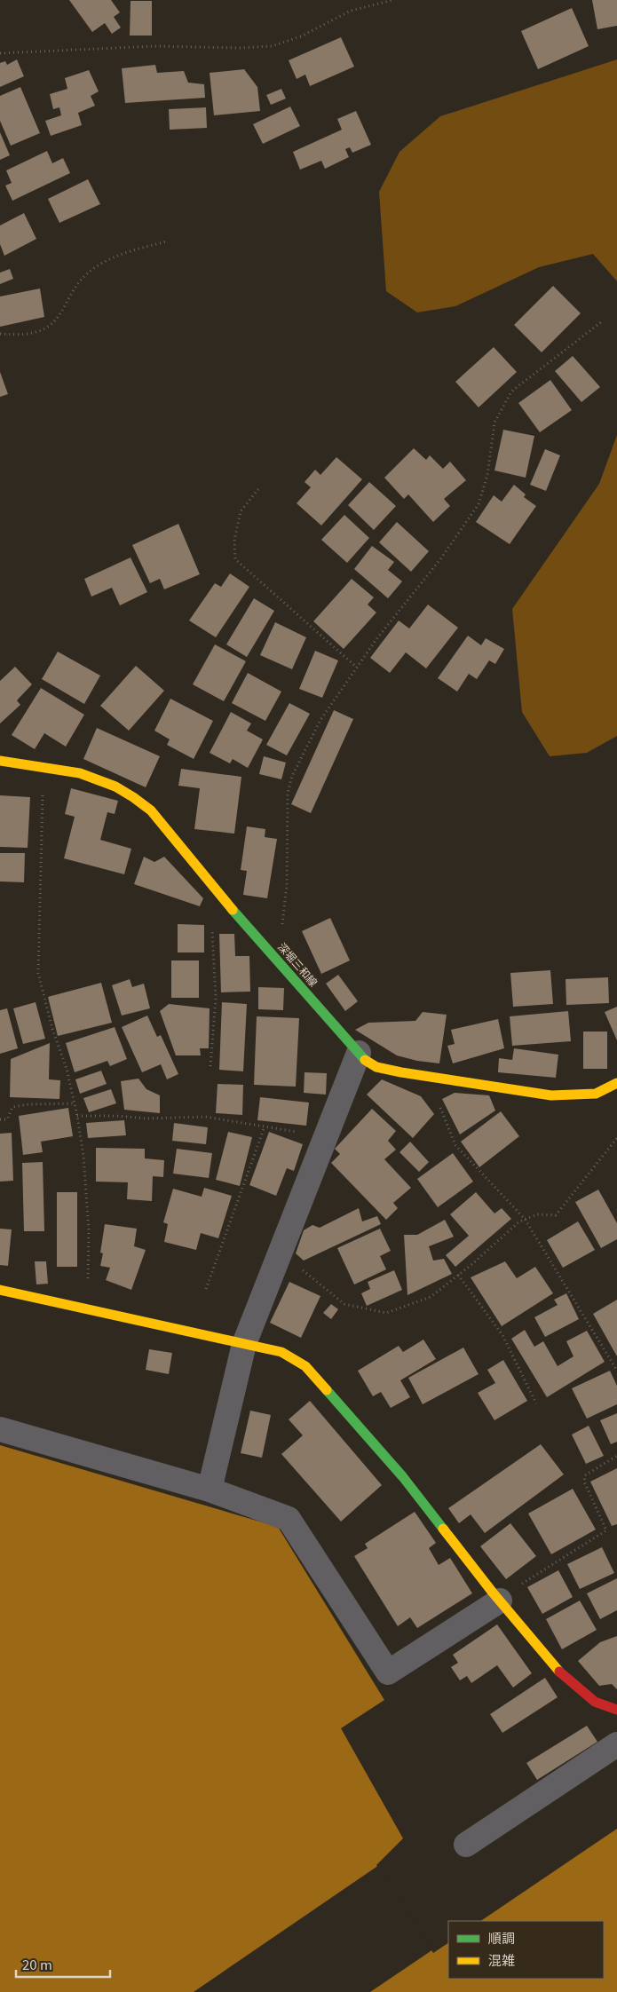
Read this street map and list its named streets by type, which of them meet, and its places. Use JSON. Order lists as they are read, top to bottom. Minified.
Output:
{"streets":{"street":["深堀三和線"]},"legend":["順調","混雑"],"scale_bar":"20 m"}
